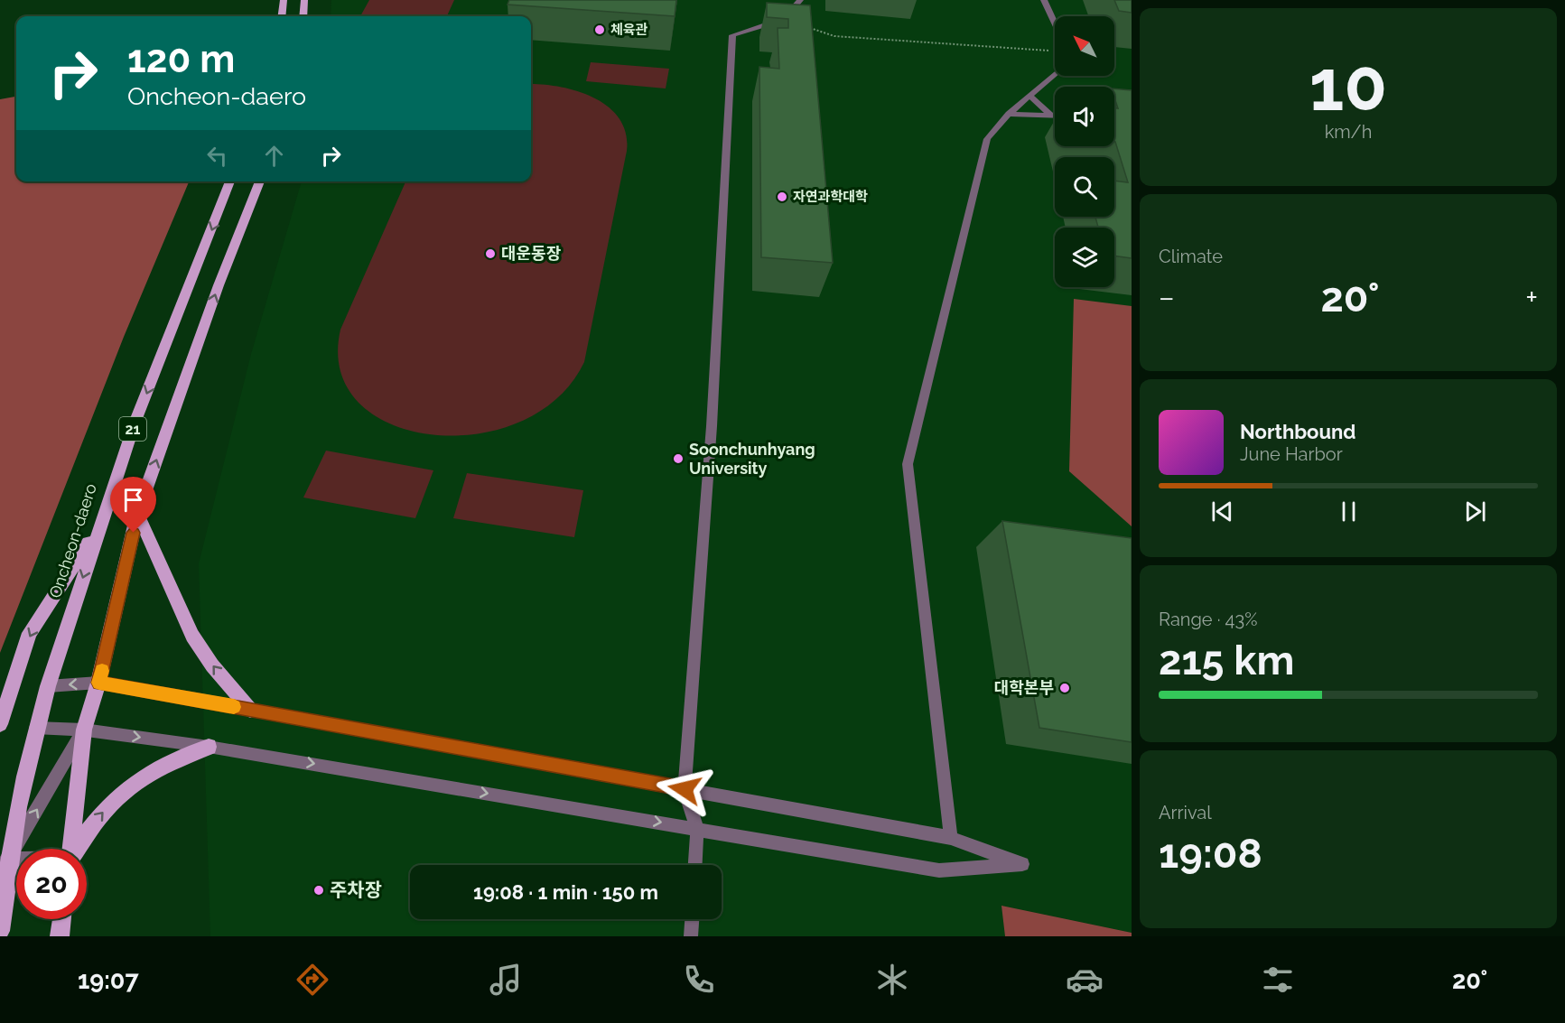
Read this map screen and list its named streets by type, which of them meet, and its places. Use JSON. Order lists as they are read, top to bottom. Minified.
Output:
{"streets":{"main road":["21","Oncheon-daero"]},"places":["체육관","자연과학대학","대운동장","Soonchunhyang University","대학본부","주차장"],"north":"top left","page":{"tile":[["10","km/h"],"Climate",["Range · 43%","215 km"],["Arrival","19:08"]],"turn":["120 m","Oncheon-daero"],"heat":["−","20°","+"],"song":["Northbound","June Harbor"],"limit":"20","trip":"19:08 · 1 min · 150 m","tabs":["19:07","20°"]}}
